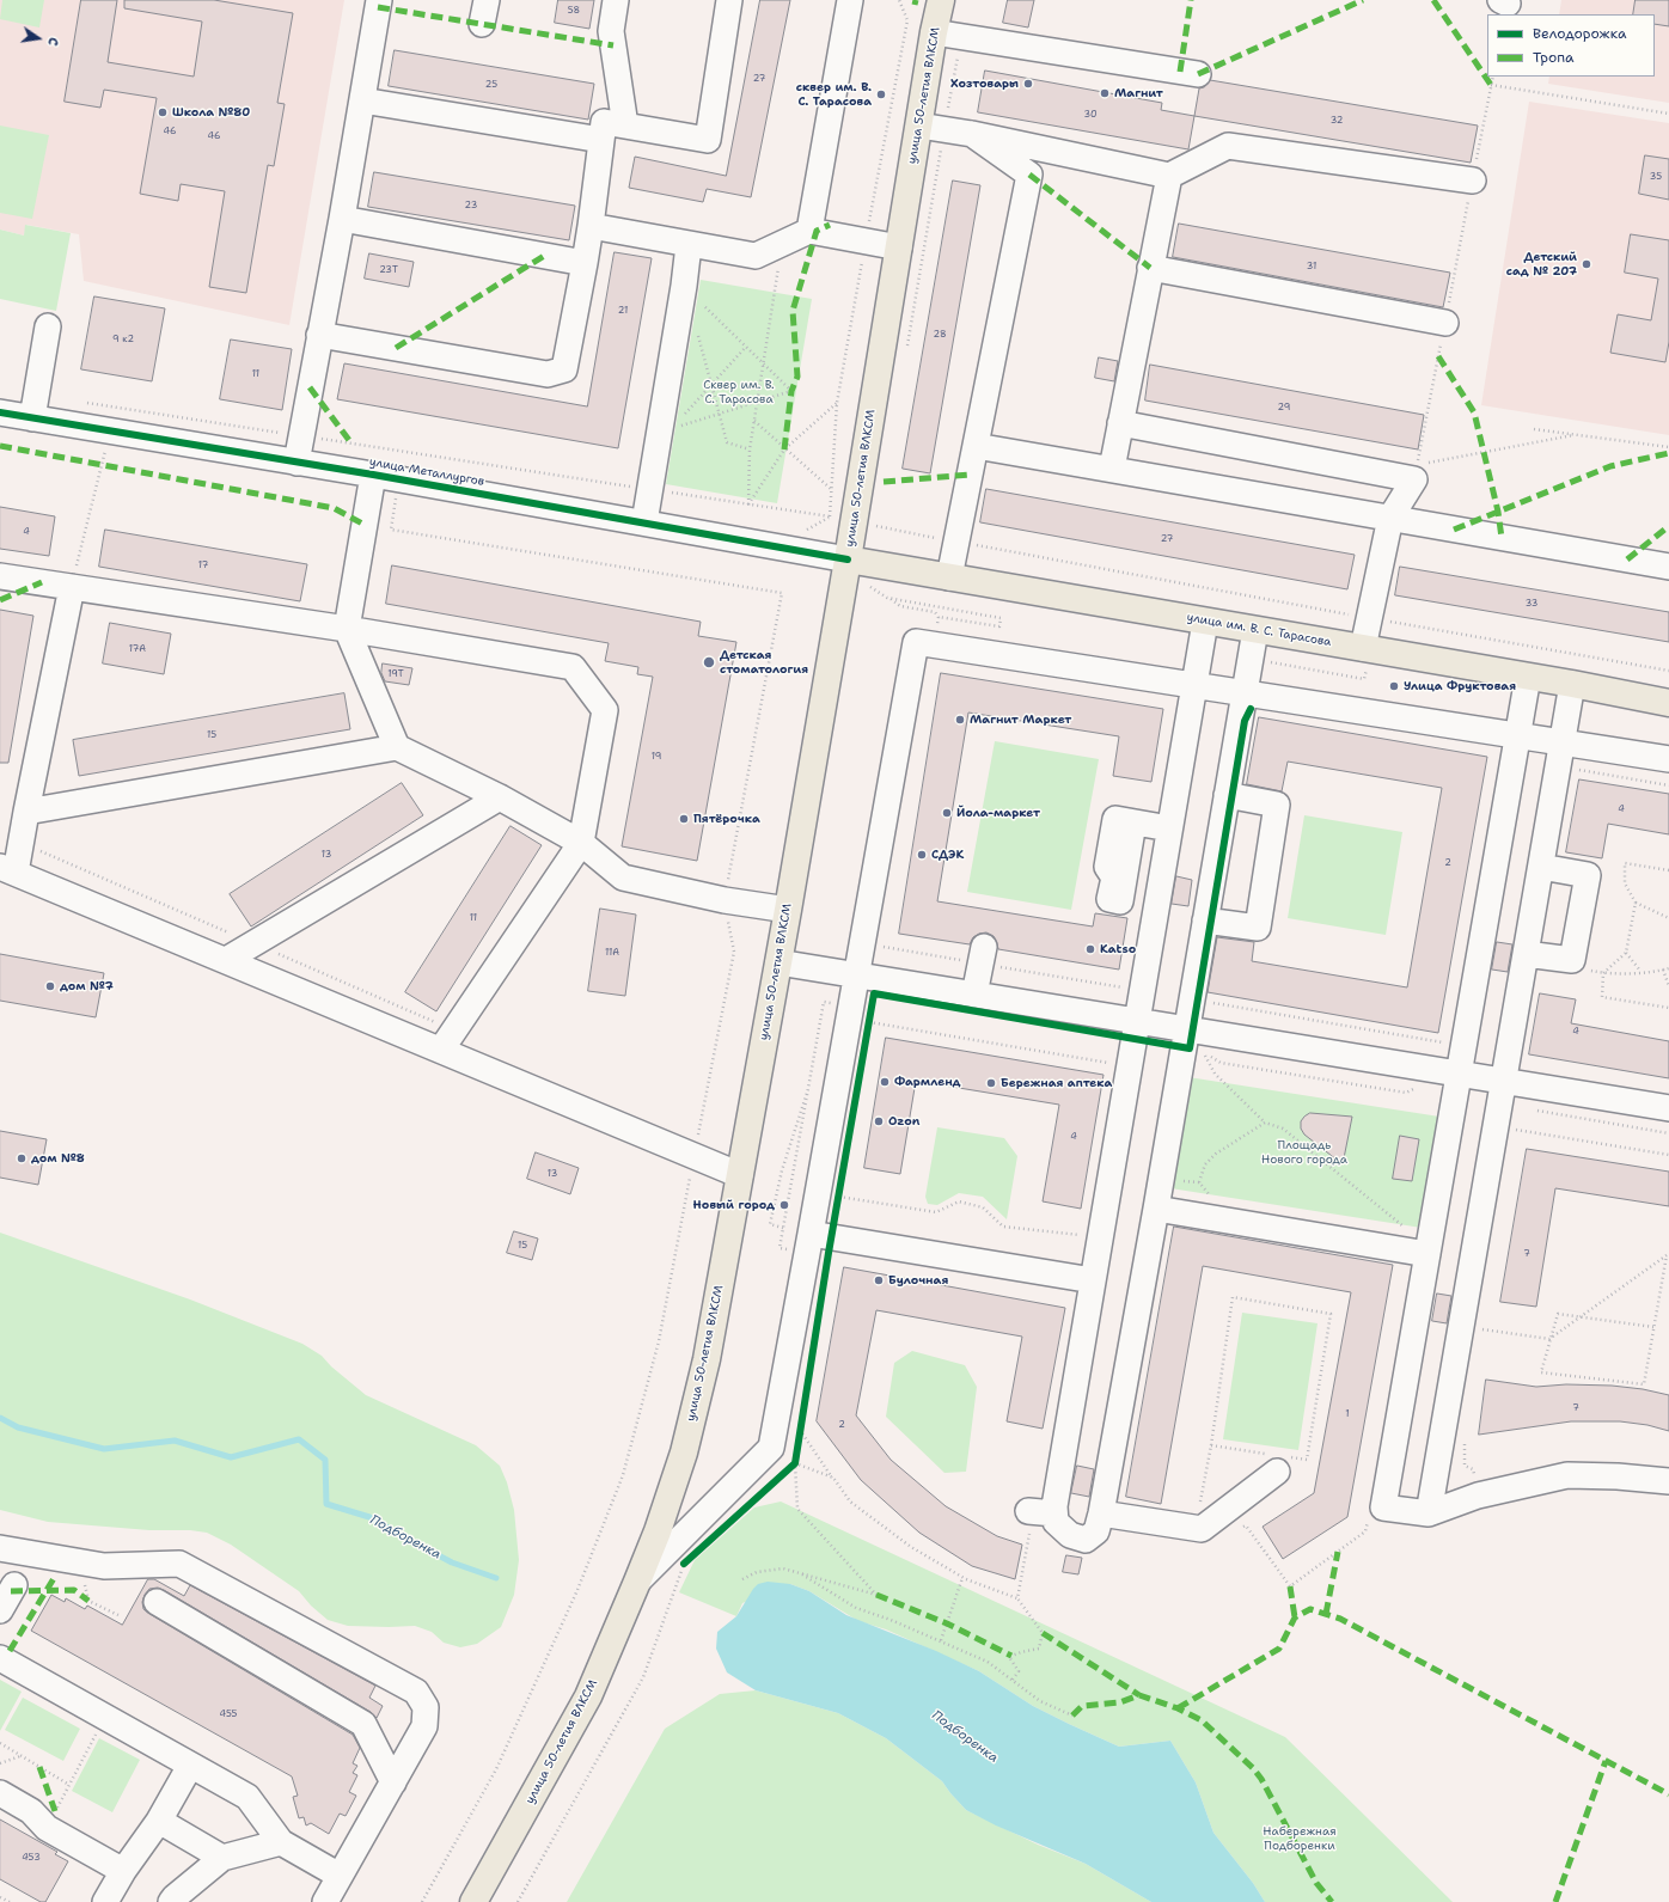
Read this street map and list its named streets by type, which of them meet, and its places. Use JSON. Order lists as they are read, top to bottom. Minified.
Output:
{"streets":{"main road":["улица 50-летия ВЛКСМ","улица им. В. С. Тарасова"],"street":["улица Металлургов"]},"crossings":[["улица 50-летия ВЛКСМ","улица Металлургов"],["улица 50-летия ВЛКСМ","улица им. В. С. Тарасова"],["улица Металлургов","улица им. В. С. Тарасова"]],"water":["Подборенка"],"parks":["Сквер им. В. С. Тарасова","Площадь Нового города","Набережная Подборенки"],"places":["Хозтовары","Магнит","сквер им. В. С. Тарасова","Школа №80","Детский сад № 207","Детская стоматология","Улица Фруктовая","Магнит Маркет","Йола-маркет","Пятёрочка","СДЭК","Katso","дом №7","Фармленд","Бережная аптека","Ozon","дом №8","Новый город","Булочная"],"house_numbers":["58","27","25","30","32","46","46","35","23","31","23Т","21","28","9 к2","11","29","4","27","17","33","17А","19Т","15","19","4","13","2","11","11А","4","4","13","15","7","7","1","2","455","453"],"legend":["Велодорожка","Тропа"],"north":"right"}
